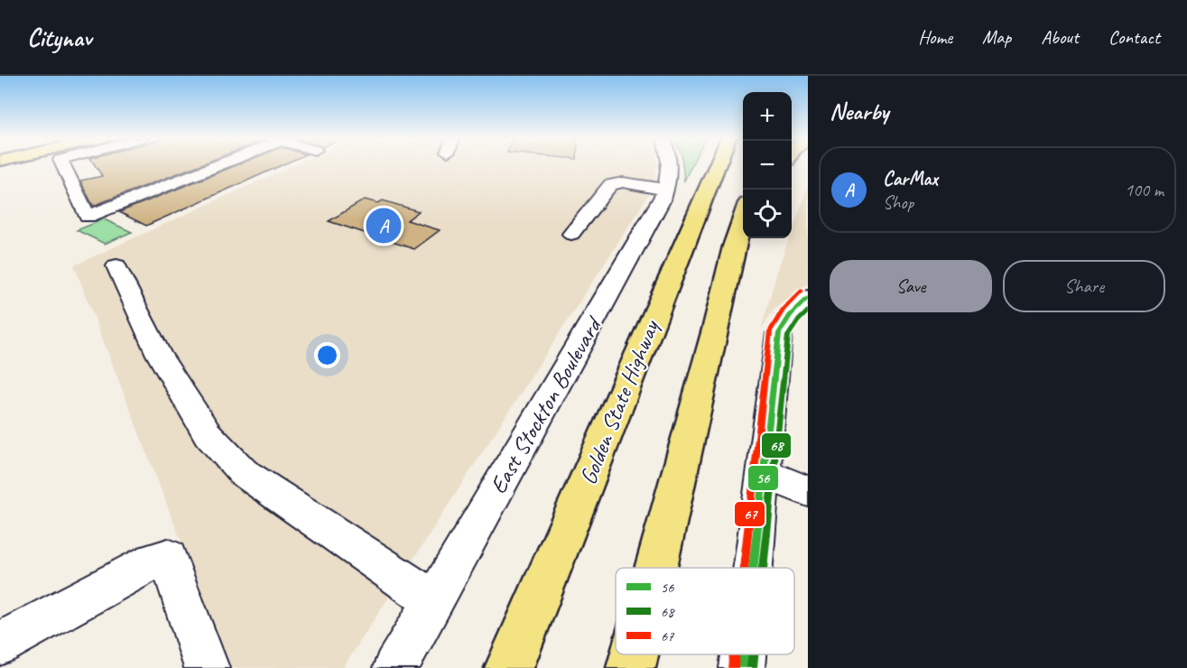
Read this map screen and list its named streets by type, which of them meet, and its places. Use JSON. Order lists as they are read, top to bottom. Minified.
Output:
{"streets":{"main road":["Golden State Highway"],"street":["East Stockton Boulevard"]},"lines":["transit line 67","transit line 56","transit line 68"],"legend":["56","68","67"],"page":{"header":"Citynav","nav":["Home","Map","About","Contact"],"heading":"Nearby","map_buttons":["+","−"],"list":[{"mark":"A","name":"CarMax","note":"Shop","value":"100 m"}],"pins":"A","buttons":["Save","Share"]}}
